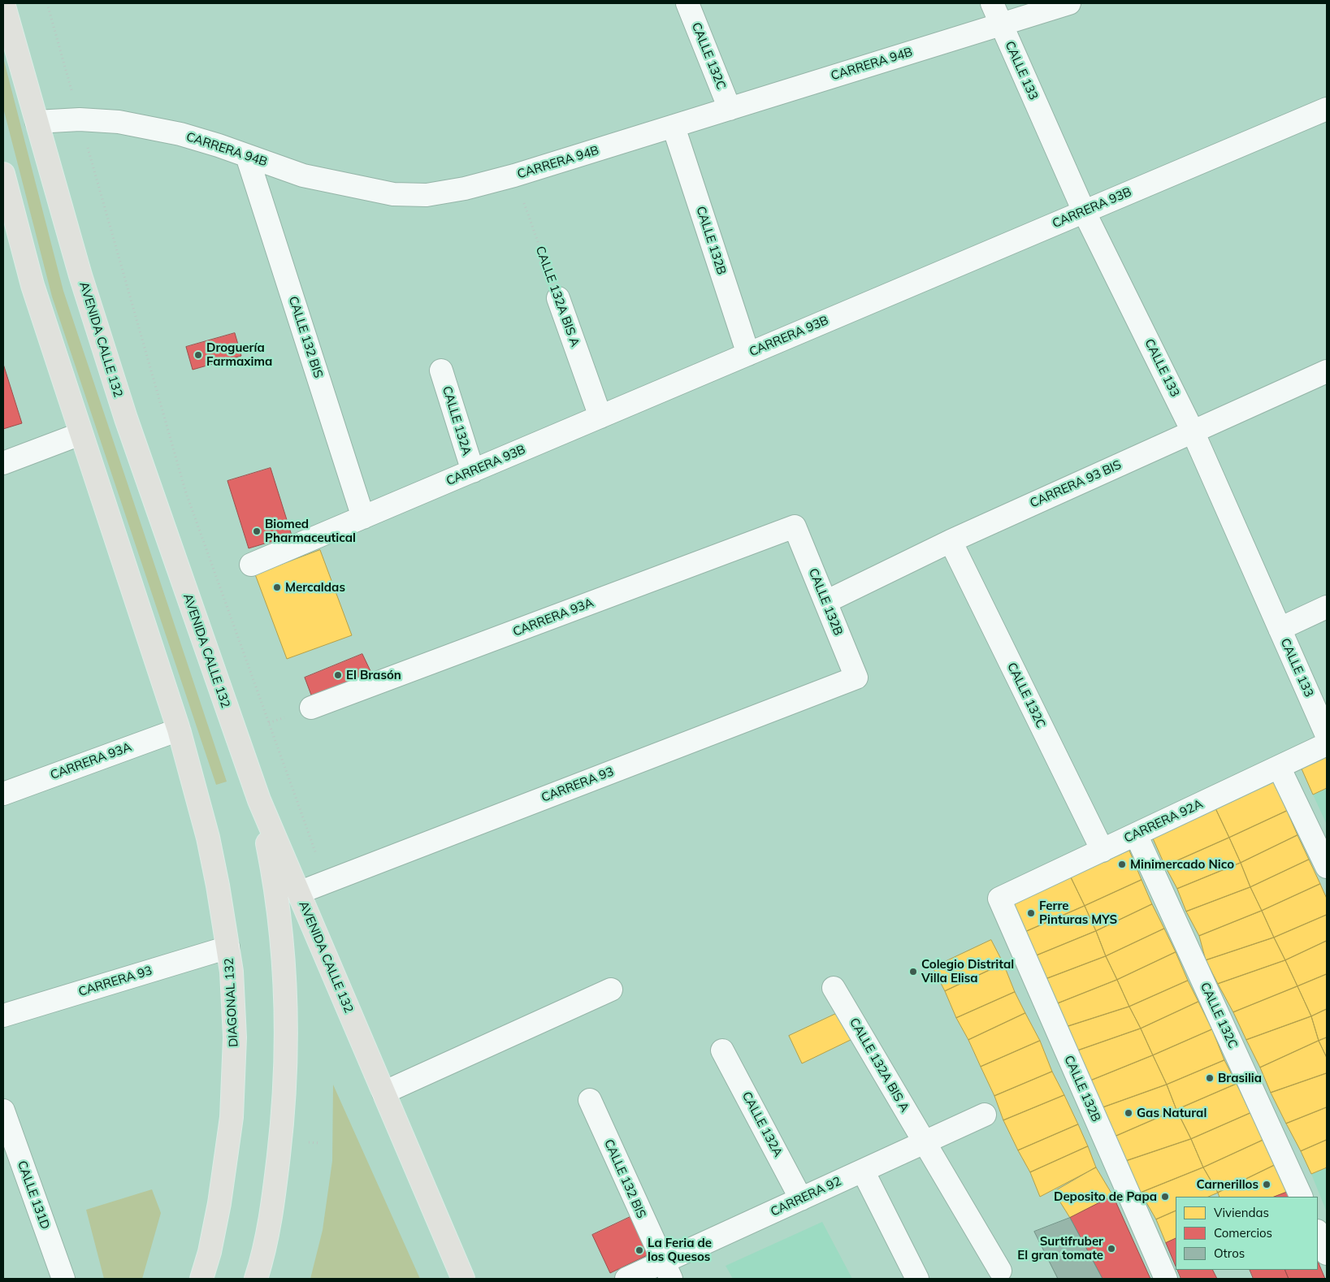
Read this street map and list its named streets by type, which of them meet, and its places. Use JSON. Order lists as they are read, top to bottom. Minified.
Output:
{"streets":{"main road":["AVENIDA CALLE 132","DIAGONAL 132"],"street":["CALLE 132C","CARRERA 94B","CALLE 133","CARRERA 93B","CALLE 132B","CALLE 132A BIS A","CALLE 132 BIS","CALLE 132A","CARRERA 93 BIS","CARRERA 93A","CARRERA 93","CARRERA 92A","CALLE 131D","CARRERA 92"]},"crossings":[["CALLE 132C","CARRERA 94B"],["CALLE 132C","CARRERA 93 BIS"],["CALLE 132C","CARRERA 92A"],["CARRERA 94B","CALLE 133"],["CARRERA 94B","CALLE 132B"],["CARRERA 94B","CALLE 132A BIS A"],["CARRERA 94B","CALLE 132 BIS"],["CARRERA 94B","AVENIDA CALLE 132"],["CALLE 133","CARRERA 93B"],["CALLE 133","CARRERA 93 BIS"],["CARRERA 93B","CALLE 132B"],["CARRERA 93B","CALLE 132A BIS A"],["CARRERA 93B","CALLE 132 BIS"],["CARRERA 93B","CALLE 132A"],["CALLE 132B","CARRERA 93 BIS"],["CALLE 132B","CARRERA 93A"],["CALLE 132B","CARRERA 93"],["CALLE 132B","CARRERA 92A"],["CALLE 132A BIS A","CARRERA 92"],["CALLE 132 BIS","CARRERA 92"],["AVENIDA CALLE 132","CARRERA 93"],["CALLE 132A","CARRERA 92"],["CARRERA 93A","DIAGONAL 132"],["CARRERA 93","DIAGONAL 132"]],"places":["Droguería Farmaxima","Biomed Pharmaceutical","Mercaldas","El Brasón","Minimercado Nico","Ferre Pinturas MYS","Colegio Distrital Villa Elisa","Brasilia","Gas Natural","Carnerillos","Deposito de Papa","Surtifruber El gran tomate","La Feria de los Quesos"],"legend":["Viviendas","Comercios","Otros"]}
